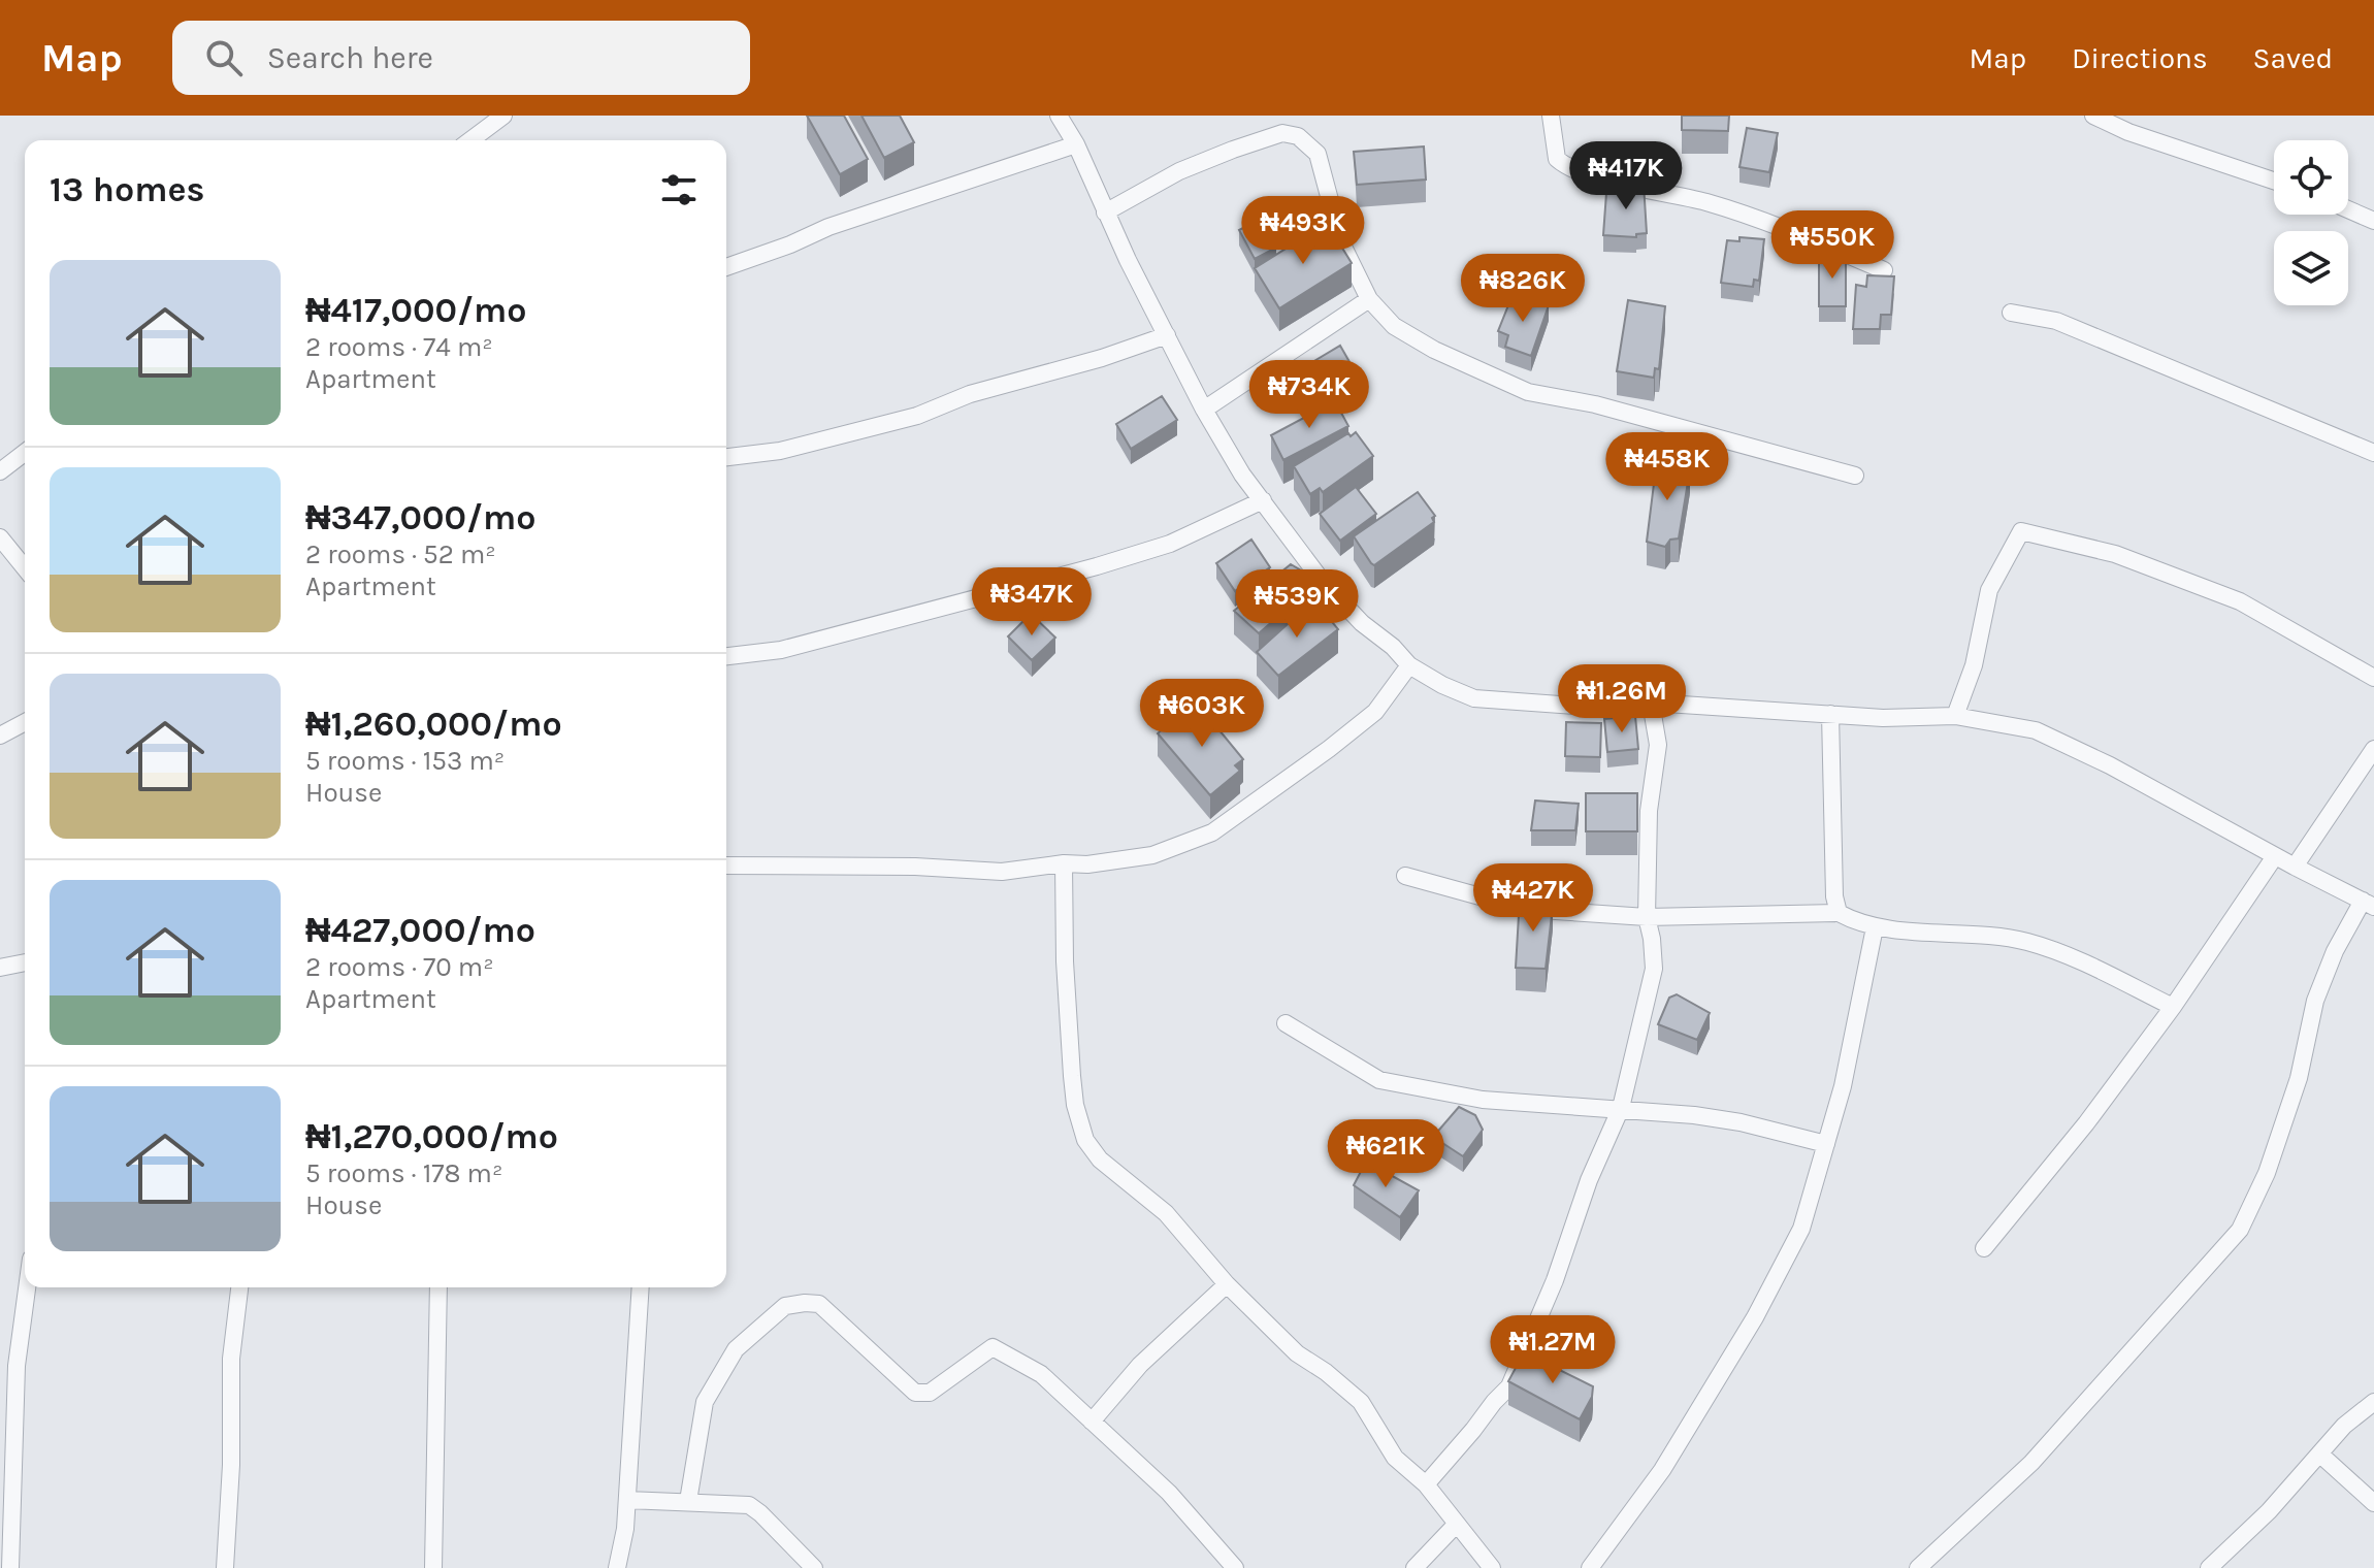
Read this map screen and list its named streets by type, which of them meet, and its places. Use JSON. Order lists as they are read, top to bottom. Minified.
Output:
{"page":{"header":"Map","search":"Search here","nav":["Map","Directions","Saved"],"heading":"13 homes","price":["₦417K","₦493K","₦550K","₦826K","₦734K","₦458K","₦347K","₦539K","₦1.26M","₦603K","₦427K","₦621K","₦1.27M"],"list":[{"name":"₦417,000/mo","note":"2 rooms · 74 m² · Apartment"},{"name":"₦347,000/mo","note":"2 rooms · 52 m² · Apartment"},{"name":"₦1,260,000/mo","note":"5 rooms · 153 m² · House"},{"name":"₦427,000/mo","note":"2 rooms · 70 m² · Apartment"},{"name":"₦1,270,000/mo","note":"5 rooms · 178 m² · House"}]}}
